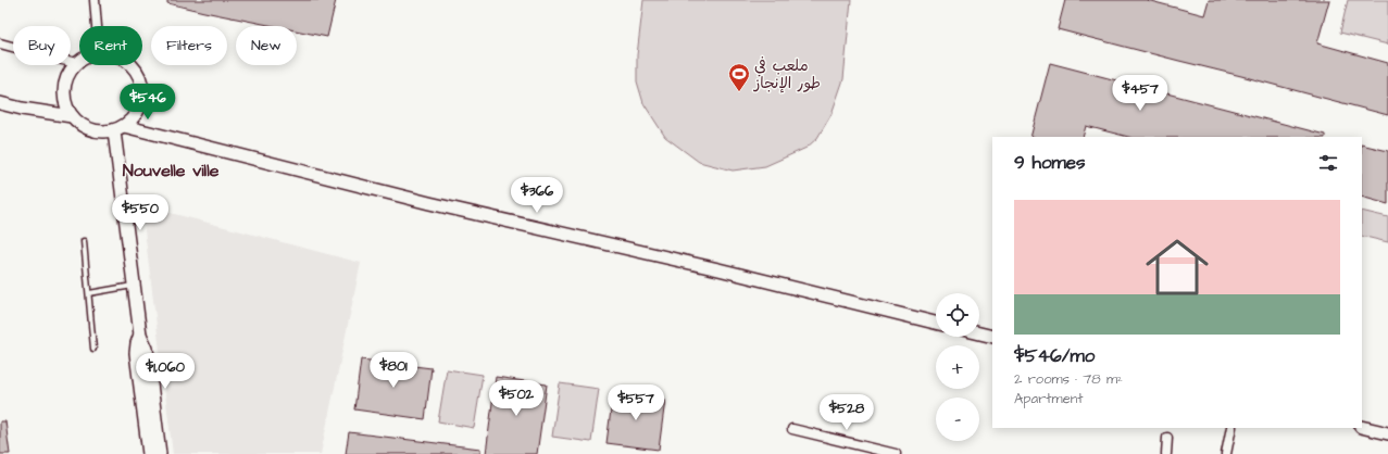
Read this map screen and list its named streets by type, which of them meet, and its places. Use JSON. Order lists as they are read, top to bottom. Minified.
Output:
{"districts":["Nouvelle ville"],"places":{"sports":["ملعب في طور الإنجاز"]},"page":{"chip":["Buy","Rent","Filters","New"],"price":["$457","$546","$366","$550","$801","$1,060","$502","$557","$528"],"heading":"9 homes","list":[{"name":"$546/mo","note":"2 rooms · 78 m² · Apartment"}],"map_buttons":["+","−"]}}
